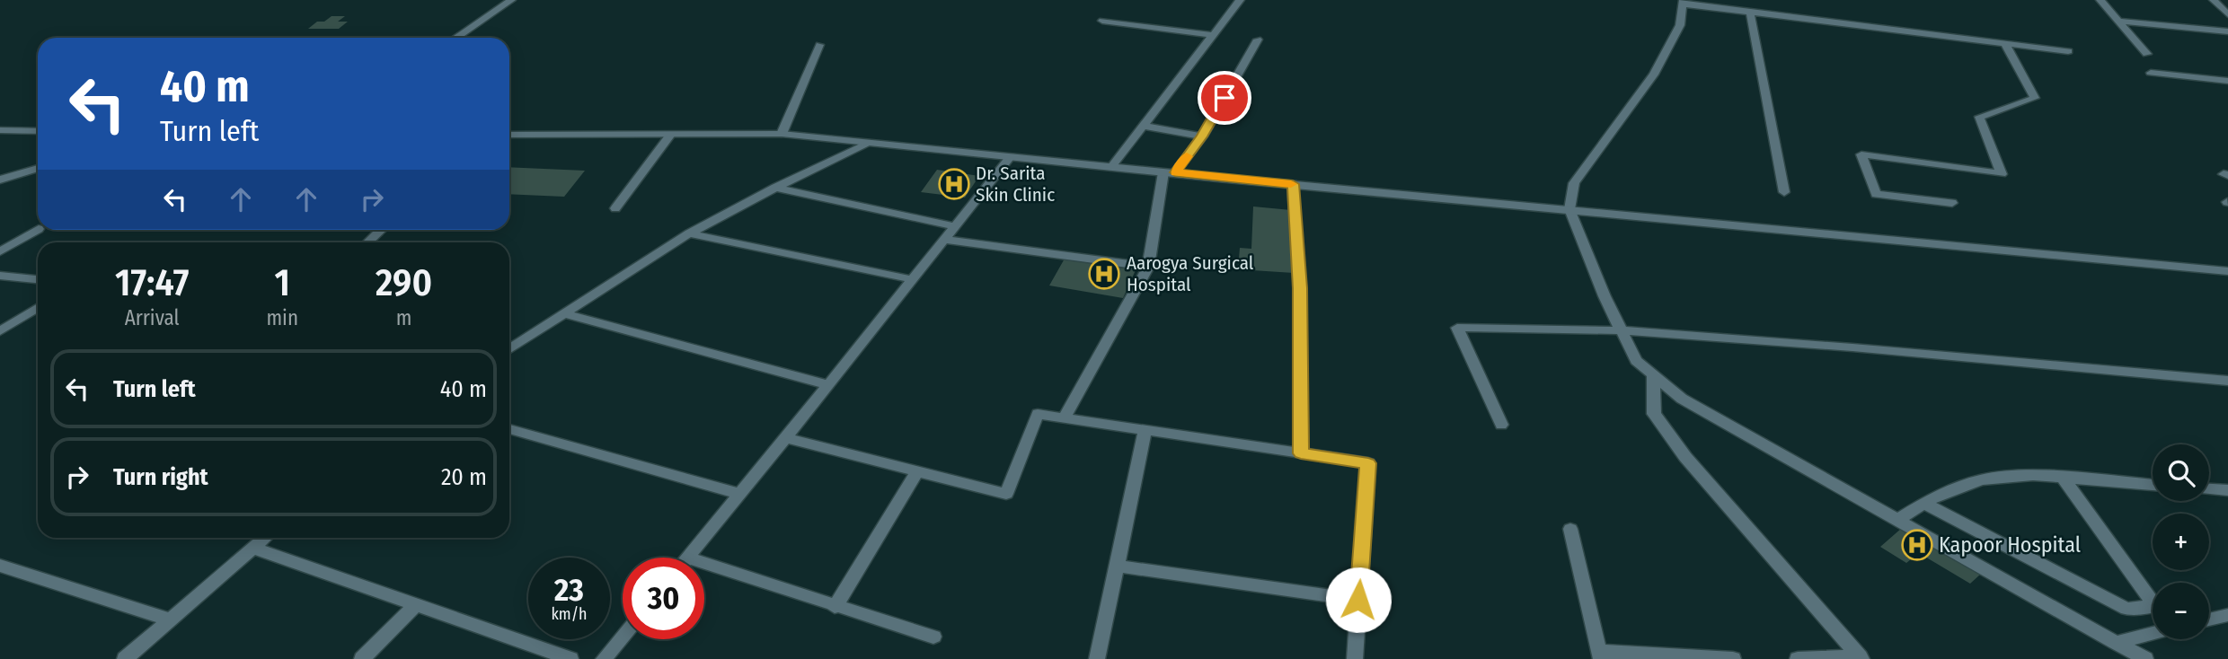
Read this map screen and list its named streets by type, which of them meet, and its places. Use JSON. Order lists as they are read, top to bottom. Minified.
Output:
{"places":{"hospital":["Dr. Sarita Skin Clinic","Aarogya Surgical Hospital","Kapoor Hospital"]},"page":{"turn":["40 m","Turn left"],"eta":["17:47","Arrival","1","min","290","m"],"list":[{"name":"Turn left","value":"40 m"},{"name":"Turn right","value":"20 m"}],"map_buttons":["+","−"],"speed":"23 km/h","limit":"30"}}
